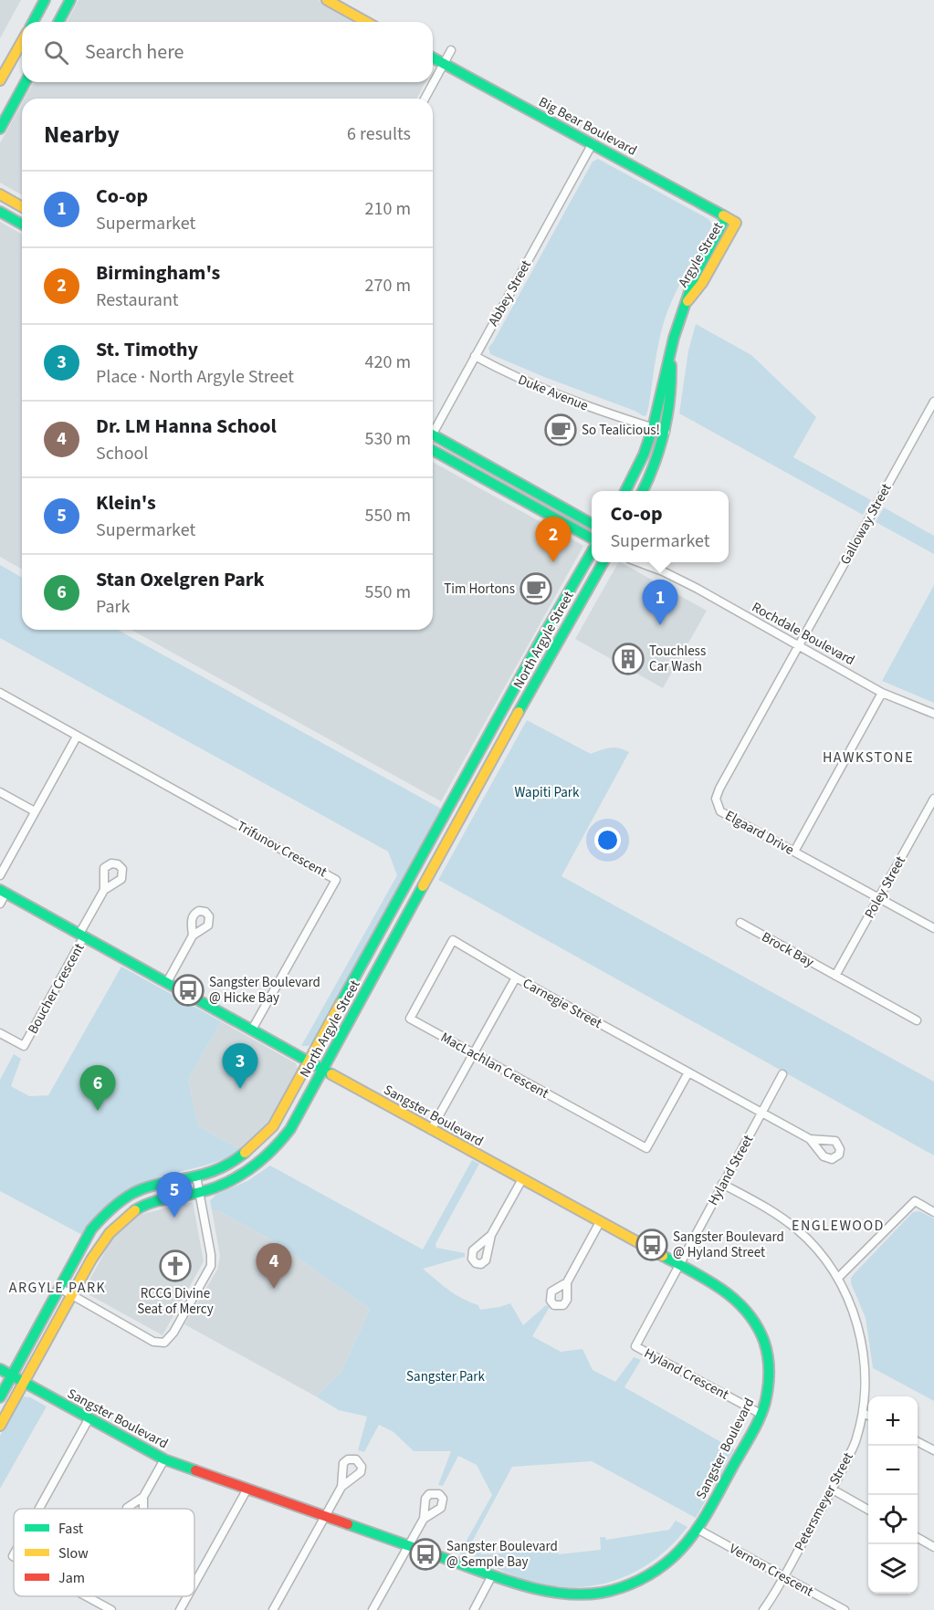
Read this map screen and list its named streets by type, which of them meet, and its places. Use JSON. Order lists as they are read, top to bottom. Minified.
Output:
{"streets":{"street":["Big Bear Boulevard","Argyle Street","Abbey Street","Duke Avenue","Galloway Street","Rochdale Boulevard","North Argyle Street","Elgaard Drive","Trifunov Crescent","Poley Street","Brock Bay","Boucher Crescent","Carnegie Street","MacLachlan Crescent","Sangster Boulevard","Hyland Street","Hyland Crescent","Petersmeyer Street","Vernon Crescent"]},"crossings":[["Big Bear Boulevard","Argyle Street"],["Big Bear Boulevard","Abbey Street"],["Argyle Street","Duke Avenue"],["Abbey Street","Duke Avenue"],["Galloway Street","Rochdale Boulevard"],["Galloway Street","Elgaard Drive"],["Rochdale Boulevard","Elgaard Drive"],["North Argyle Street","Sangster Boulevard"],["Elgaard Drive","Poley Street"],["Trifunov Crescent","Sangster Boulevard"],["Poley Street","Brock Bay"],["Boucher Crescent","Sangster Boulevard"],["Carnegie Street","MacLachlan Crescent"],["Carnegie Street","Sangster Boulevard"],["Carnegie Street","Hyland Street"],["Sangster Boulevard","Hyland Street"],["Sangster Boulevard","Hyland Crescent"],["Sangster Boulevard","Vernon Crescent"],["Hyland Street","Hyland Crescent"],["Hyland Street","Petersmeyer Street"],["Petersmeyer Street","Vernon Crescent"]],"districts":["HAWKSTONE","ENGLEWOOD","ARGYLE PARK"],"parks":["Wapiti Park","Sangster Park"],"places":{"cafe":["So Tealicious!","Tim Hortons"],"building":["Touchless Car Wash"],"bus stop":["Sangster Boulevard @ Hicke Bay","Sangster Boulevard @ Hyland Street","Sangster Boulevard @ Semple Bay"],"church":["RCCG Divine Seat of Mercy"]},"legend":["Fast","Slow","Jam"],"page":{"search":"Search here","heading":["Nearby","6 results"],"list":[{"mark":"1","name":"Co-op","note":"Supermarket","value":"210 m"},{"mark":"2","name":"Birmingham's","note":"Restaurant","value":"270 m"},{"mark":"3","name":"St. Timothy","note":"Place · North Argyle Street","value":"420 m"},{"mark":"4","name":"Dr. LM Hanna School","note":"School","value":"530 m"},{"mark":"5","name":"Klein's","note":"Supermarket","value":"550 m"},{"mark":"6","name":"Stan Oxelgren Park","note":"Park","value":"550 m"}],"popup":["Co-op","Supermarket"],"pins":["2","1","3","6","5","4"],"map_buttons":["+","−"]}}
